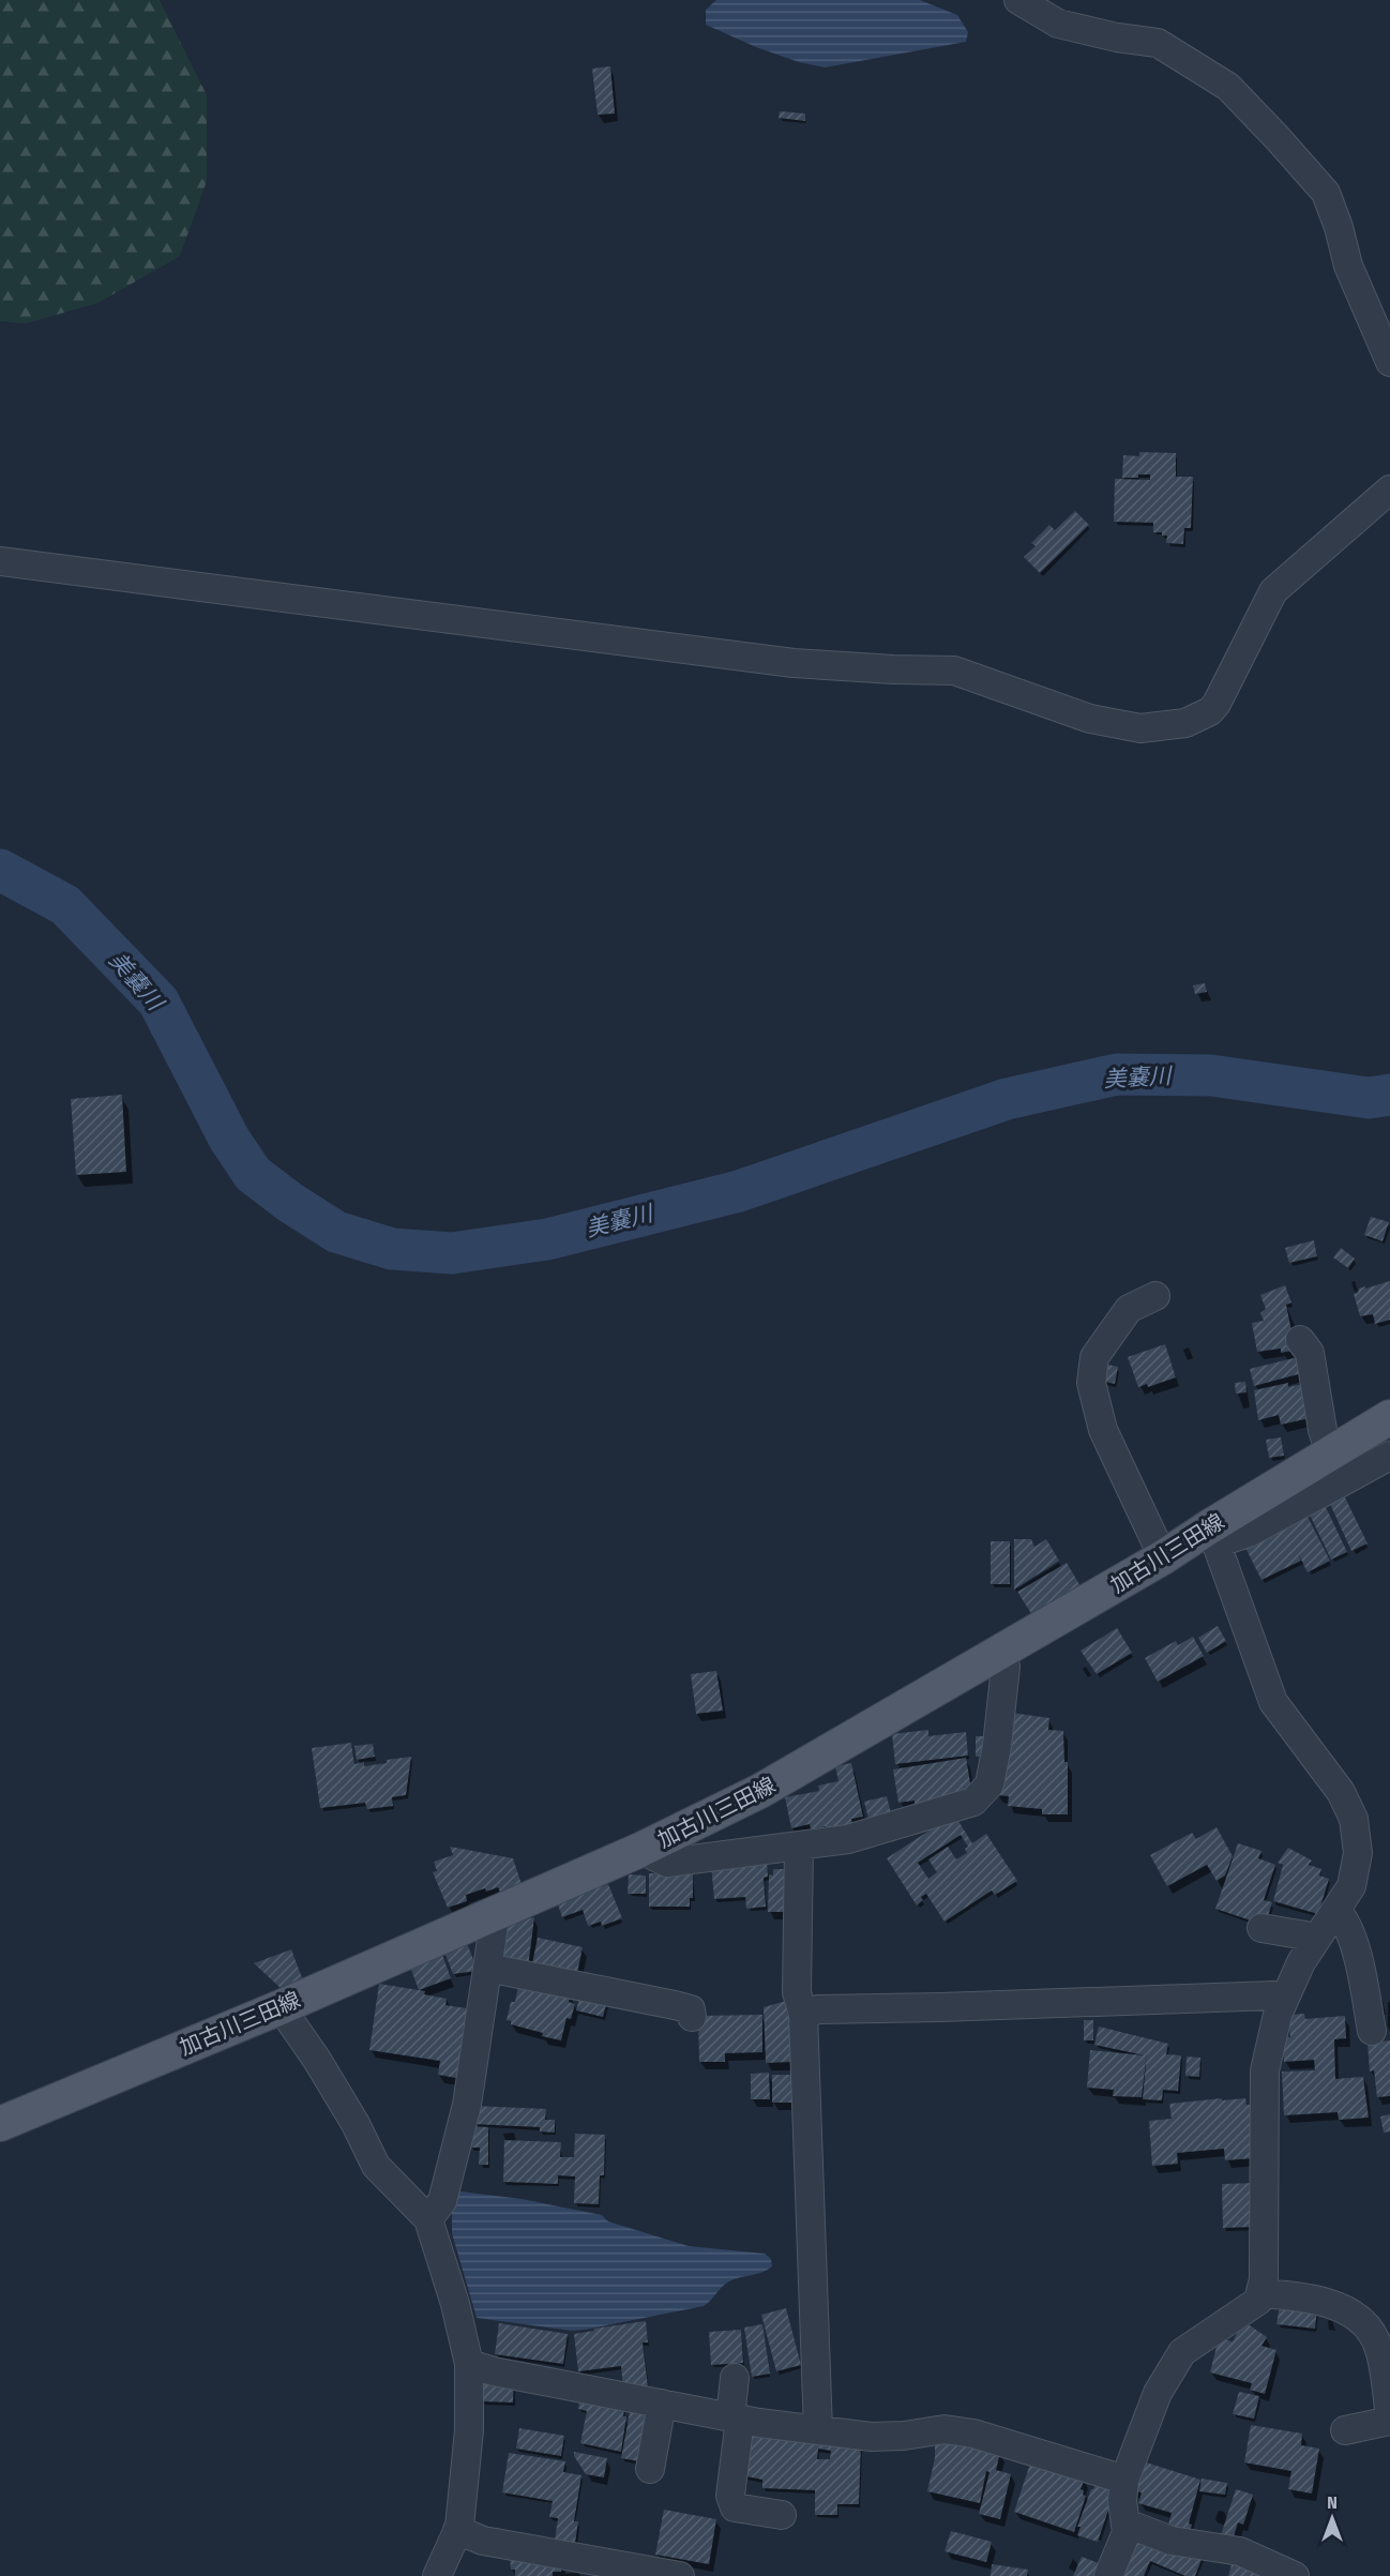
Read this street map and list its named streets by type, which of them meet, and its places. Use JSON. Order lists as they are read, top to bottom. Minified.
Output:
{"streets":{"main road":["加古川三田線"]},"water":["美嚢川"],"north":"top"}
